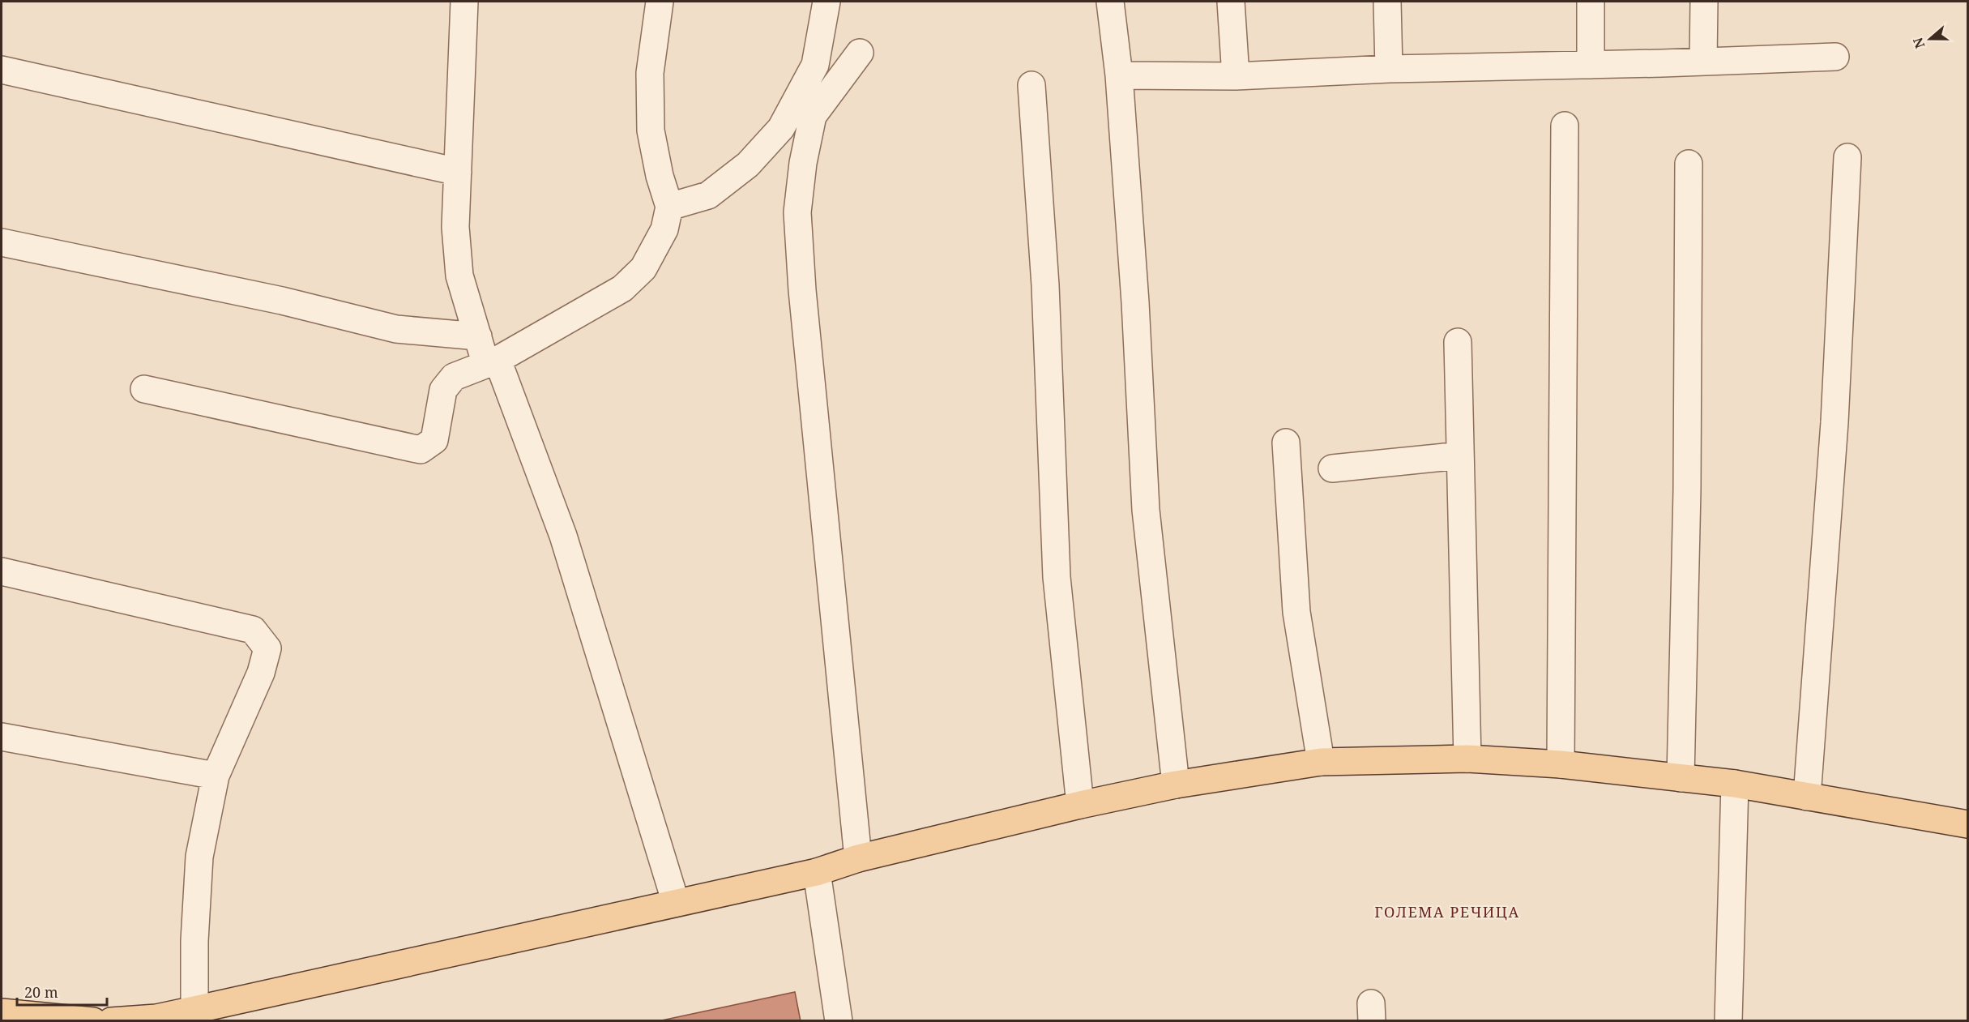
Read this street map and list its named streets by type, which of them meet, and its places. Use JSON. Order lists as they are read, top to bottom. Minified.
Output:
{"districts":["ГОЛЕМА РЕЧИЦА"],"scale_bar":"20 m","north":"left"}
